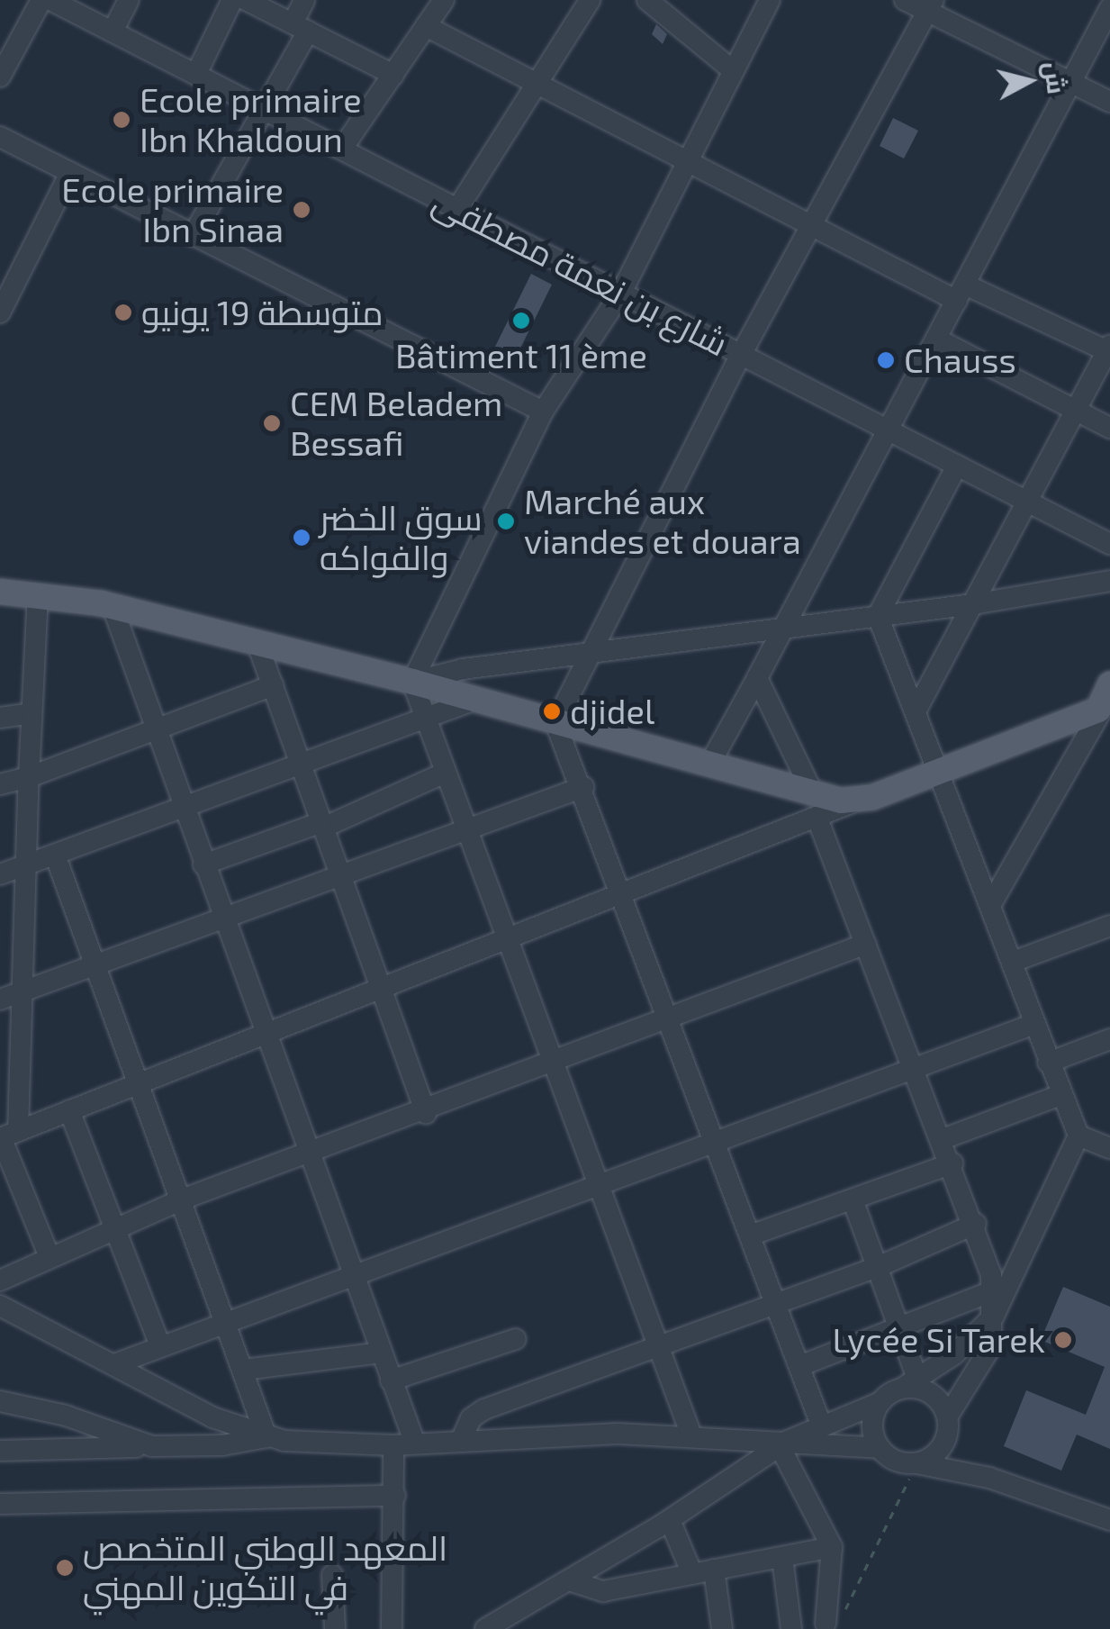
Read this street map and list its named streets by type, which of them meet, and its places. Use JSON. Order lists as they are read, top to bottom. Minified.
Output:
{"streets":{"street":["شارع بن نعمة مصطفى"]},"places":["Ecole primaire Ibn Khaldoun","Ecole primaire Ibn Sinaa","متوسطة 19 يونيو","Bâtiment 11 ème","Chauss","CEM Beladem Bessafi","Marché aux viandes et douara","سوق الخضر والفواكه","djidel","Lycée Si Tarek","المعهد الوطني المتخصص في التكوين المهني"],"north":"right"}
